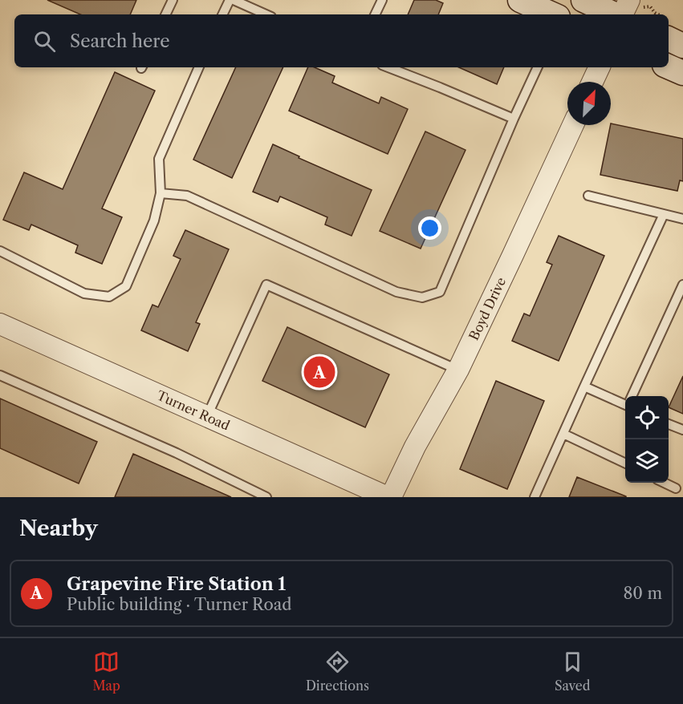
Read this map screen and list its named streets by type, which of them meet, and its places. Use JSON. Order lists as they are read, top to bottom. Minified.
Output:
{"streets":{"street":["Boyd Drive","Turner Road"]},"crossings":[["Boyd Drive","Turner Road"]],"north":"top right","page":{"search":"Search here","pins":"A","heading":"Nearby","list":[{"mark":"A","name":"Grapevine Fire Station 1","note":"Public building · Turner Road","value":"80 m"}],"nav":["Map","Directions","Saved"]}}
